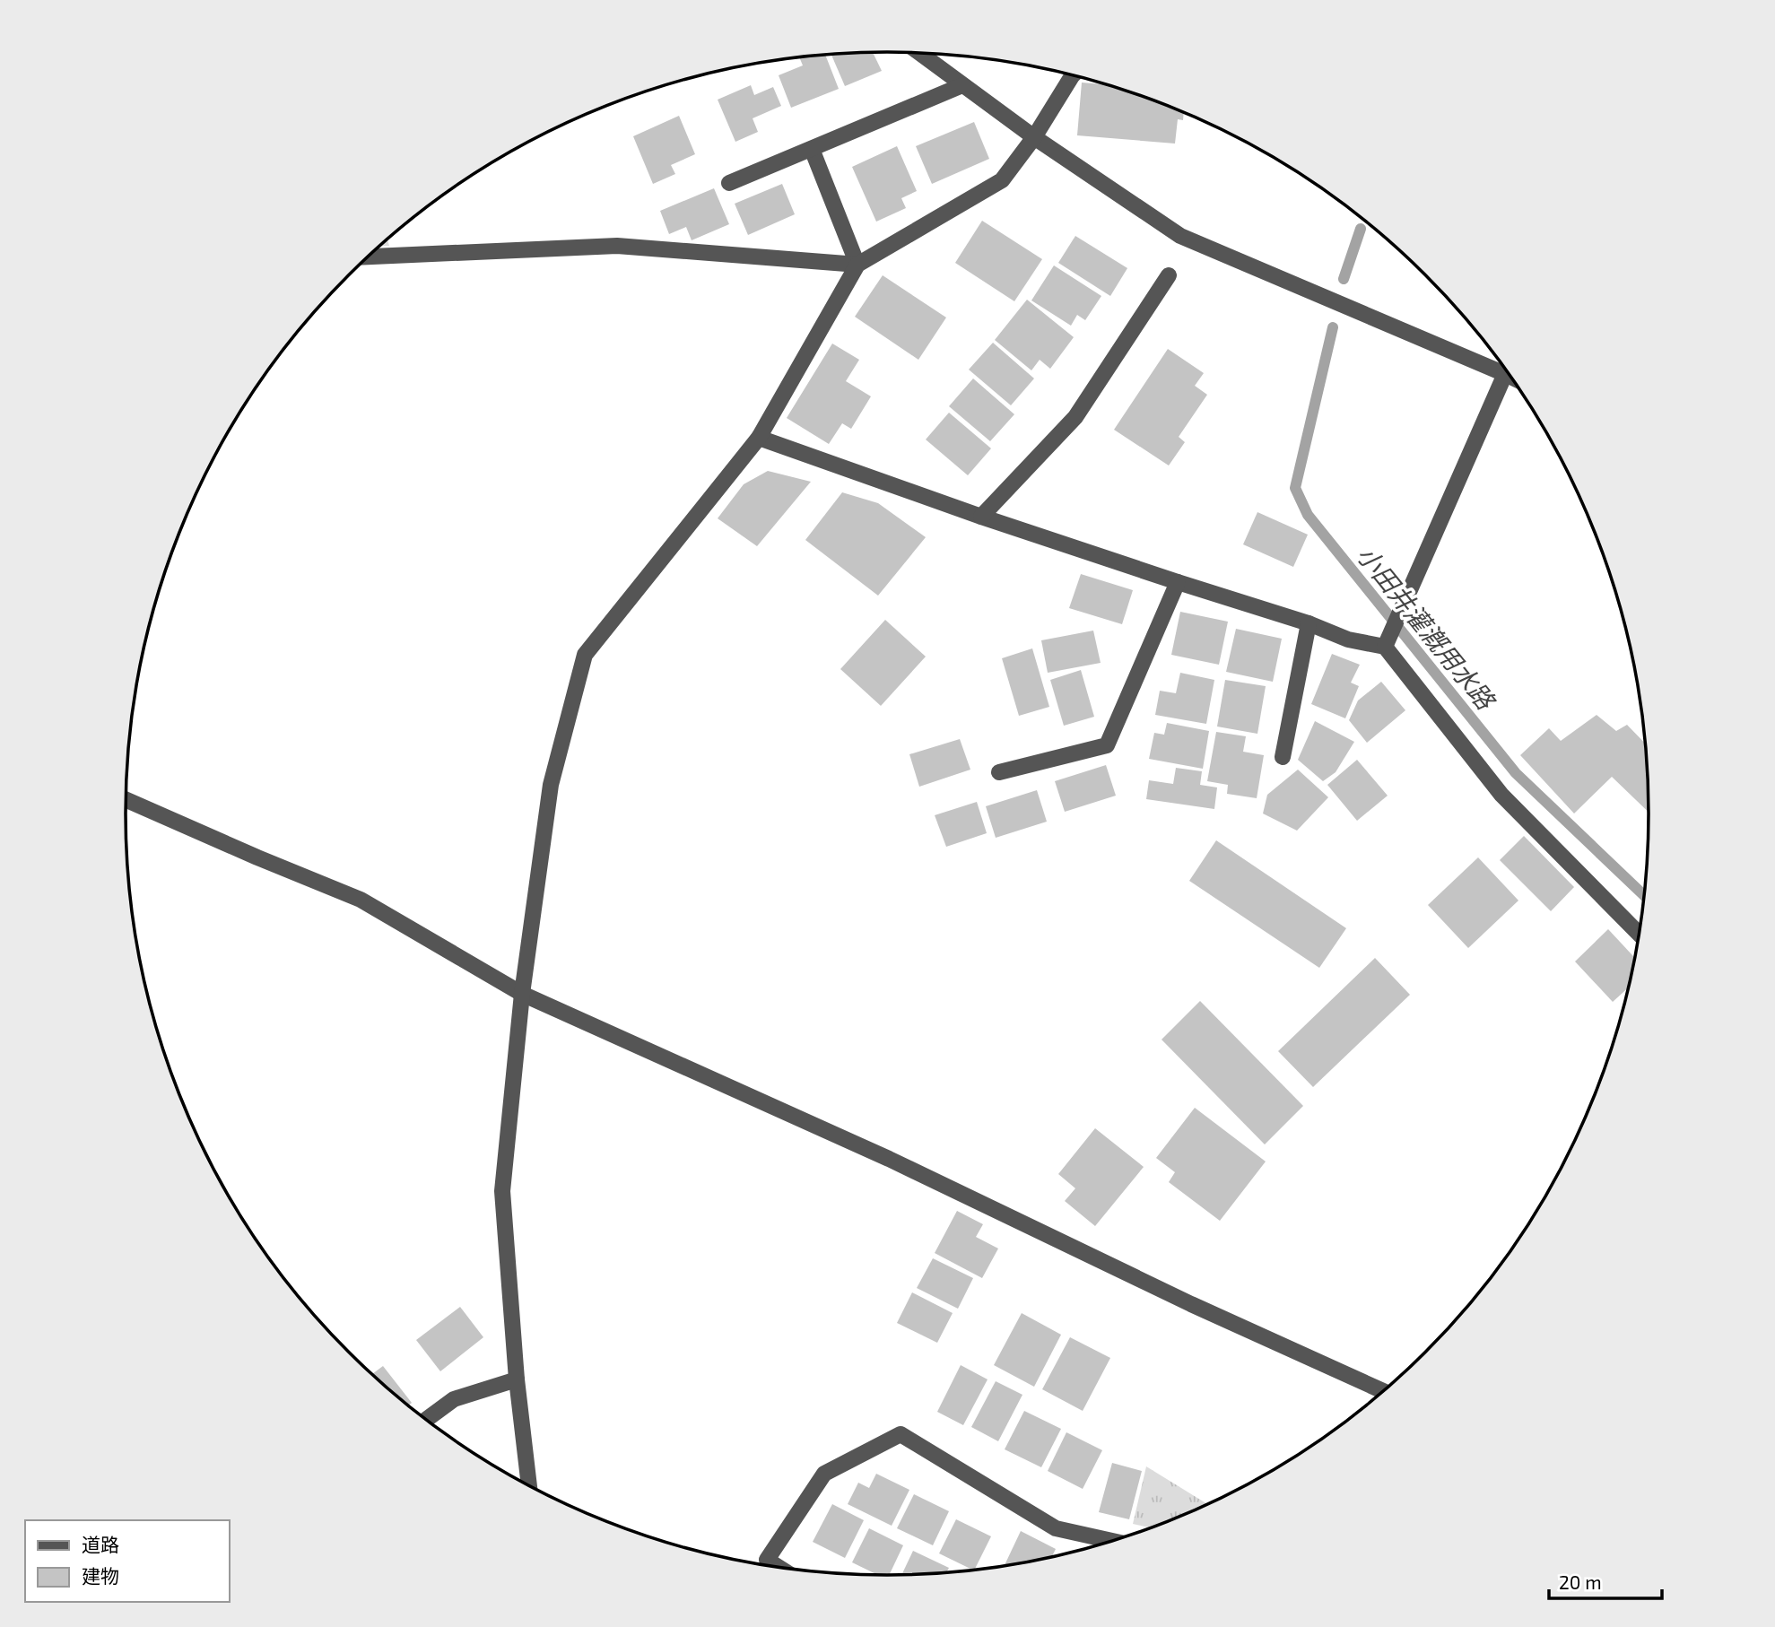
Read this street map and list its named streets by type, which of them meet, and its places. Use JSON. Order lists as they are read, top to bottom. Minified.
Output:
{"water":["小田井灌漑用水路"],"legend":["道路","建物"],"scale_bar":"20 m"}
